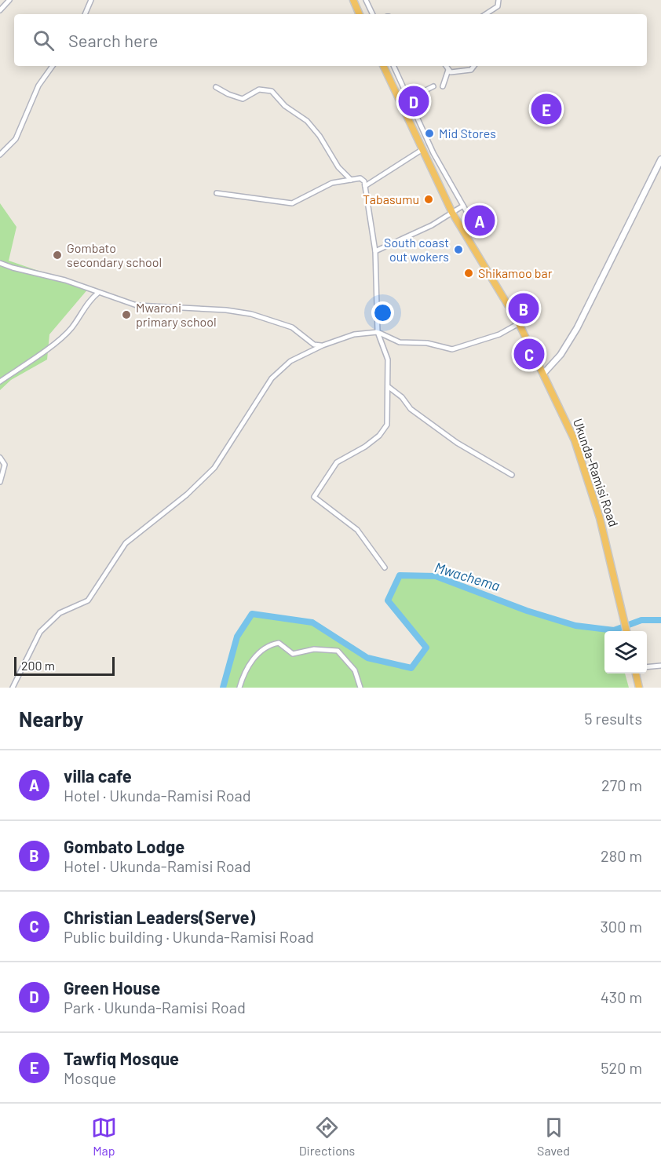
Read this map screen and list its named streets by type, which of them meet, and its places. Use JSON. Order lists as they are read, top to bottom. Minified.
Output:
{"streets":{"highway":["Ukunda-Ramisi Road"]},"water":["Mwachema"],"places":["Mid Stores","Tabasumu","South coast out wokers","Gombato secondary school","Shikamoo bar","Mwaroni primary school"],"scale_bar":"200 m","page":{"search":"Search here","pins":["D","E","A","B","C"],"scale":"200 m","heading":["Nearby","5 results"],"list":[{"mark":"A","name":"villa cafe","note":"Hotel · Ukunda-Ramisi Road","value":"270 m"},{"mark":"B","name":"Gombato Lodge","note":"Hotel · Ukunda-Ramisi Road","value":"280 m"},{"mark":"C","name":"Christian Leaders(Serve)","note":"Public building · Ukunda-Ramisi Road","value":"300 m"},{"mark":"D","name":"Green House","note":"Park · Ukunda-Ramisi Road","value":"430 m"},{"mark":"E","name":"Tawfiq Mosque","note":"Mosque","value":"520 m"}],"nav":["Map","Directions","Saved"]}}
